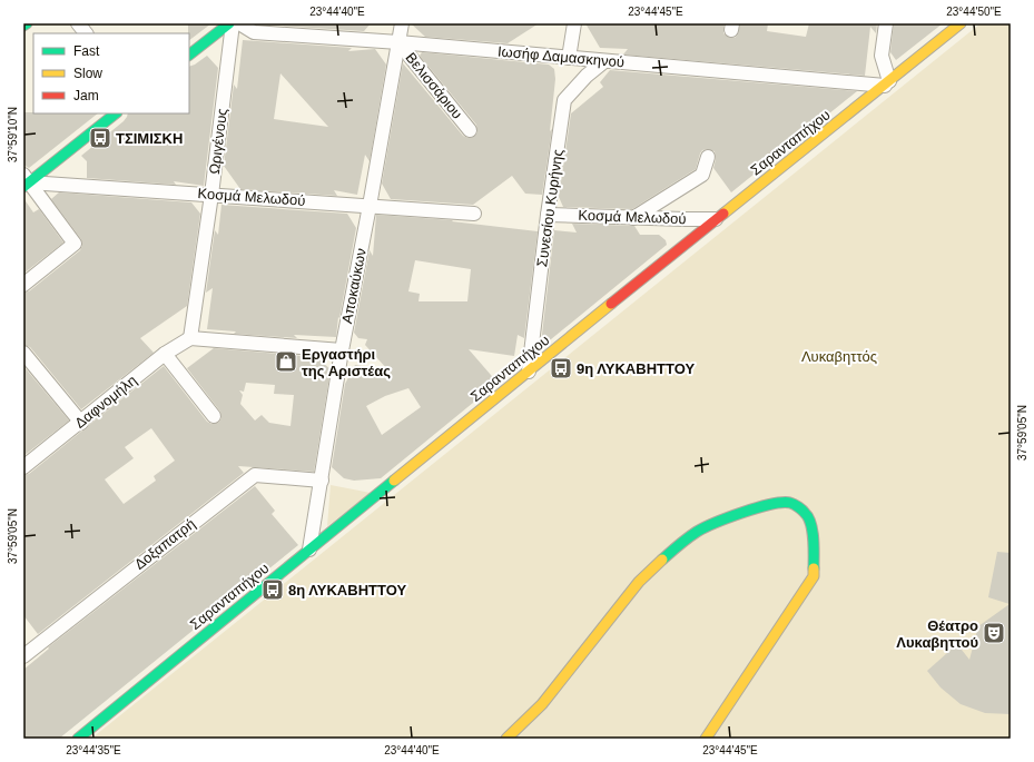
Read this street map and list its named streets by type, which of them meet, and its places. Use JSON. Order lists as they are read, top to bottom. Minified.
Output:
{"streets":{"street":["Ιωσήφ Δαμασκηνού","Βελισσάριου","Ωριγένους","Σαρανταπήχου","Κοσμά Μελωδού","Συνεσίου Κυρήνης","Αποκαύκων","Δαφνομήλη","Δοξαπατρή"]},"crossings":[["Ιωσήφ Δαμασκηνού","Βελισσάριου"],["Ιωσήφ Δαμασκηνού","Σαρανταπήχου"],["Ιωσήφ Δαμασκηνού","Συνεσίου Κυρήνης"],["Ιωσήφ Δαμασκηνού","Αποκαύκων"],["Βελισσάριου","Αποκαύκων"],["Ωριγένους","Κοσμά Μελωδού"],["Ωριγένους","Δαφνομήλη"],["Σαρανταπήχου","Κοσμά Μελωδού"],["Σαρανταπήχου","Συνεσίου Κυρήνης"],["Σαρανταπήχου","Αποκαύκων"],["Κοσμά Μελωδού","Συνεσίου Κυρήνης"],["Κοσμά Μελωδού","Αποκαύκων"],["Αποκαύκων","Δοξαπατρή"]],"parks":["Λυκαβηττός"],"places":{"bus stop":["ΤΣΙΜΙΣΚΗ","9η ΛΥΚΑΒΗΤΤΟΥ","8η ΛΥΚΑΒΗΤΤΟΥ"],"shop":["Εργαστήρι της Αριστέας"],"theatre":["Θέατρο Λυκαβηττού"]},"legend":["Fast","Slow","Jam"],"coordinates":["23°44'40\"E","23°44'45\"E","23°44'50\"E","37°59'10\"N","37°59'05\"N","23°44'35\"E"]}
